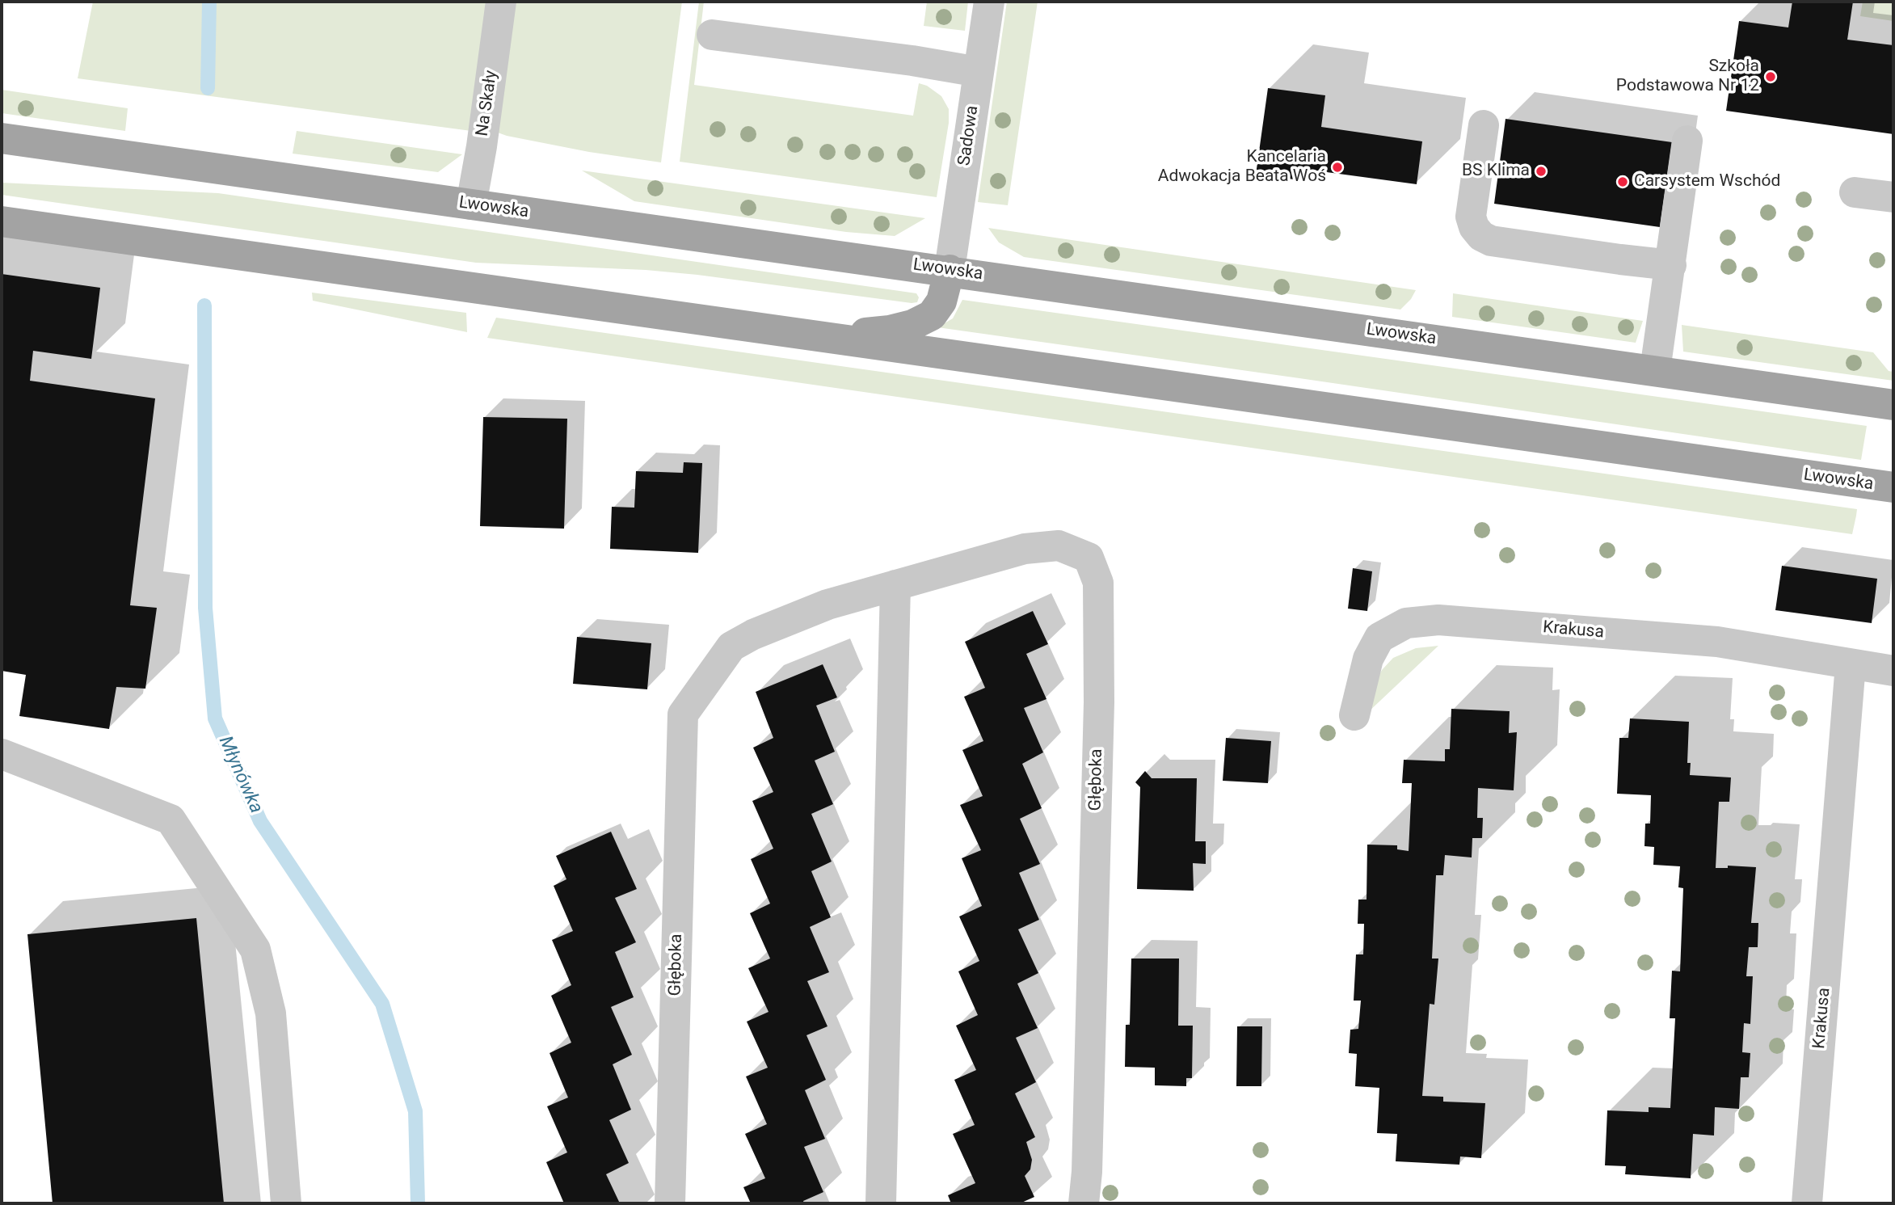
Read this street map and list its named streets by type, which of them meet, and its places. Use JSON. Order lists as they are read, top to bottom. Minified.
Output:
{"streets":{"main road":["Lwowska"],"street":["Na Skały","Sadowa","Krakusa","Głęboka"]},"crossings":[["Na Skały","Lwowska"],["Sadowa","Lwowska"]],"water":["Młynówka"],"places":["Szkoła Podstawowa Nr 12","Kancelaria Adwokacja Beata Woś","BS Klima","Carsystem Wschód"]}
